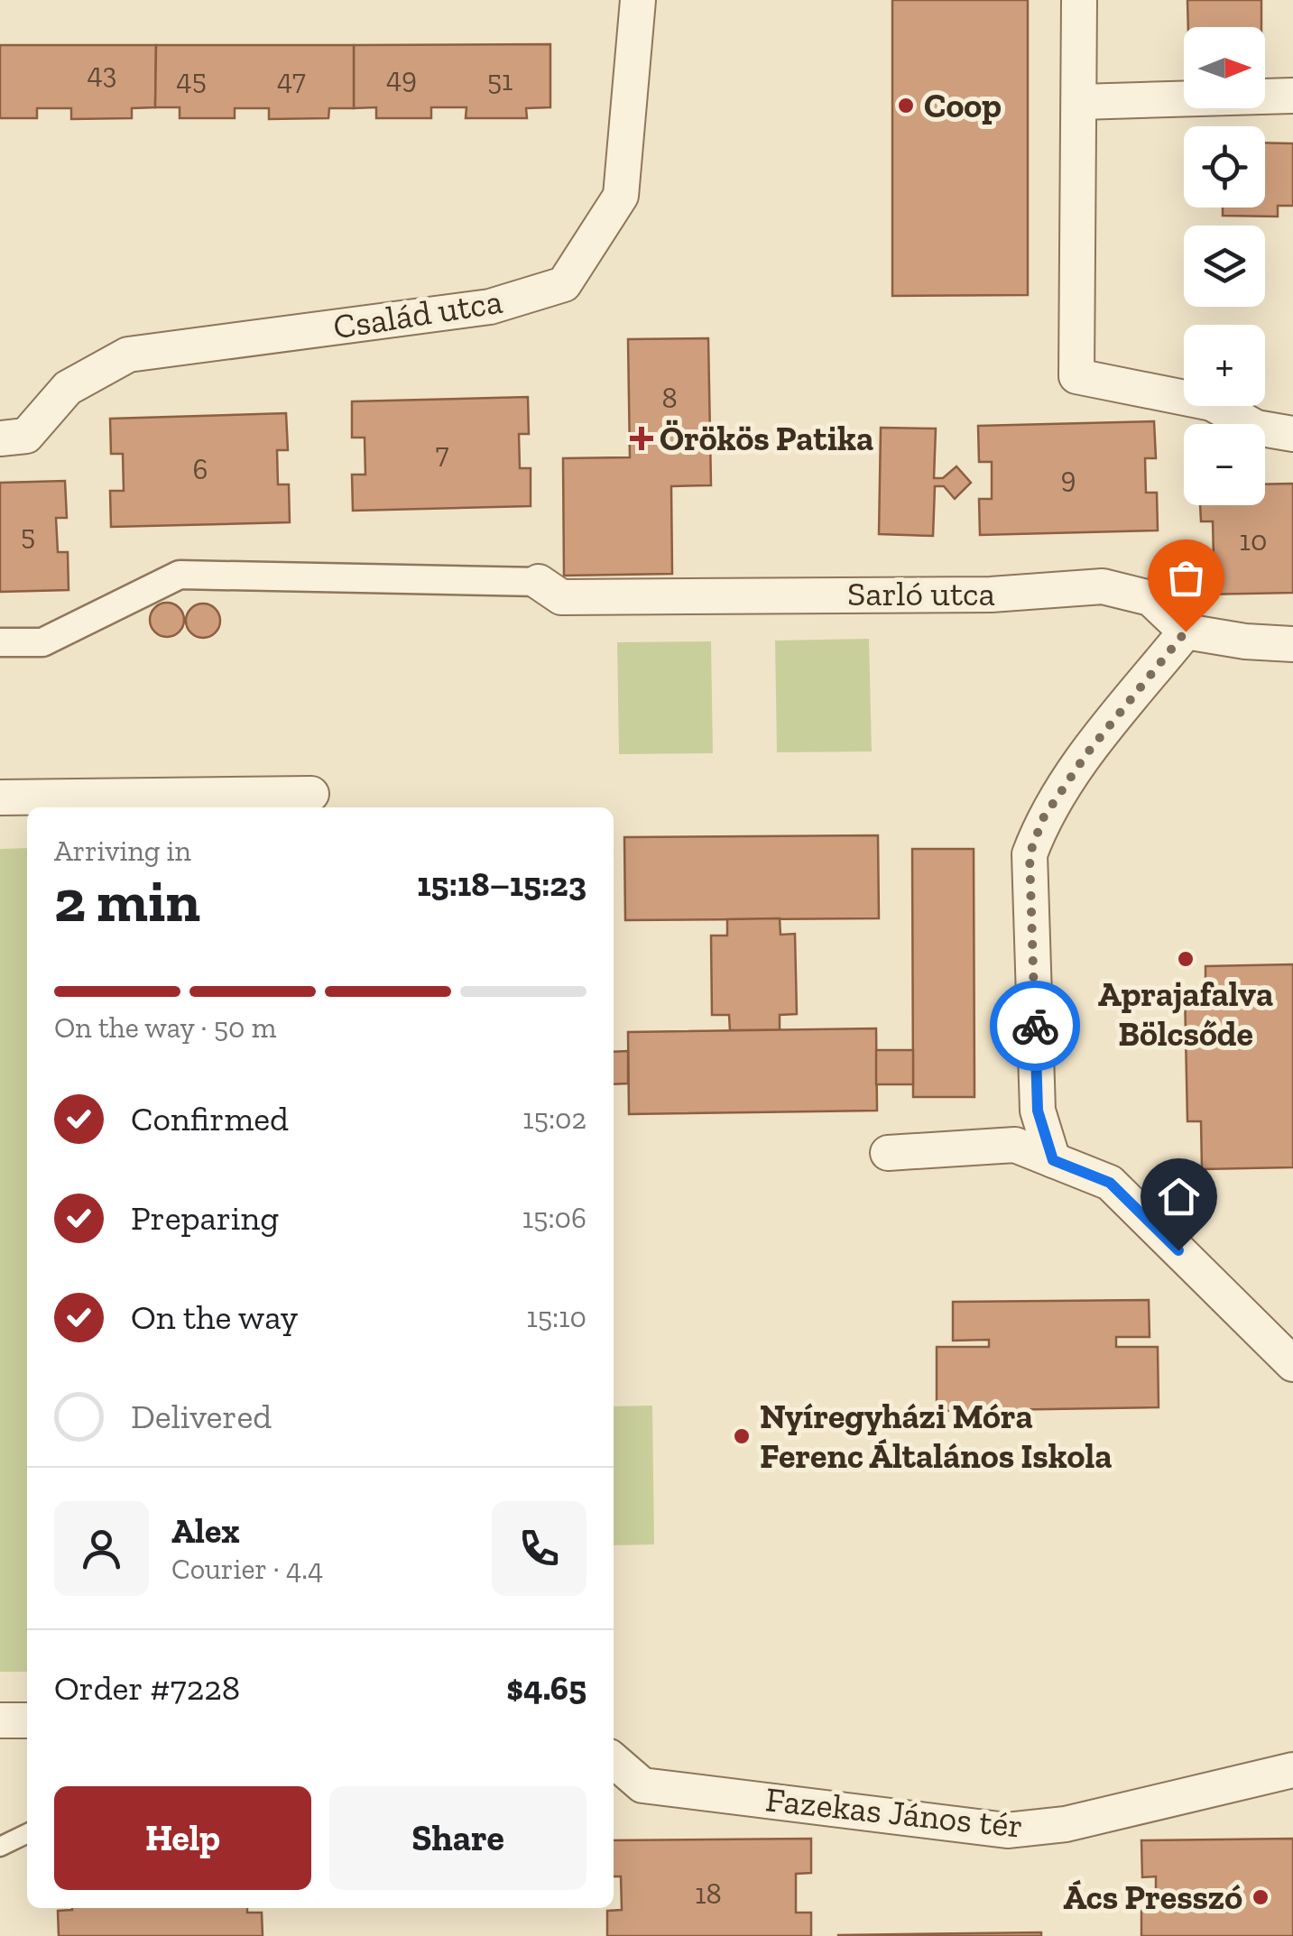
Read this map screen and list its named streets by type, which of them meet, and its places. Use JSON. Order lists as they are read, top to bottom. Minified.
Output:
{"streets":{"street":["Család utca","Sarló utca","Fazekas János tér"]},"places":{"other":["Coop","Aprajafalva Bölcsőde","Nyíregyházi Móra Ferenc Általános Iskola","Ács Presszó"],"health":["Örökös Patika"]},"house_numbers":["43","49","45","47","51","8","7","6","9","5","10","18"],"north":"right","page":{"map_buttons":["+","−"],"heading":["2 min","Arriving in","15:18–15:23"],"panel":["Alex","Courier · 4.4","Order #7228","$4.65"],"bar":"On the way · 50 m","list":[["Confirmed","15:02"],["Preparing","15:06"],["On the way","15:10"],"Delivered"],"buttons":["Help","Share"]}}
